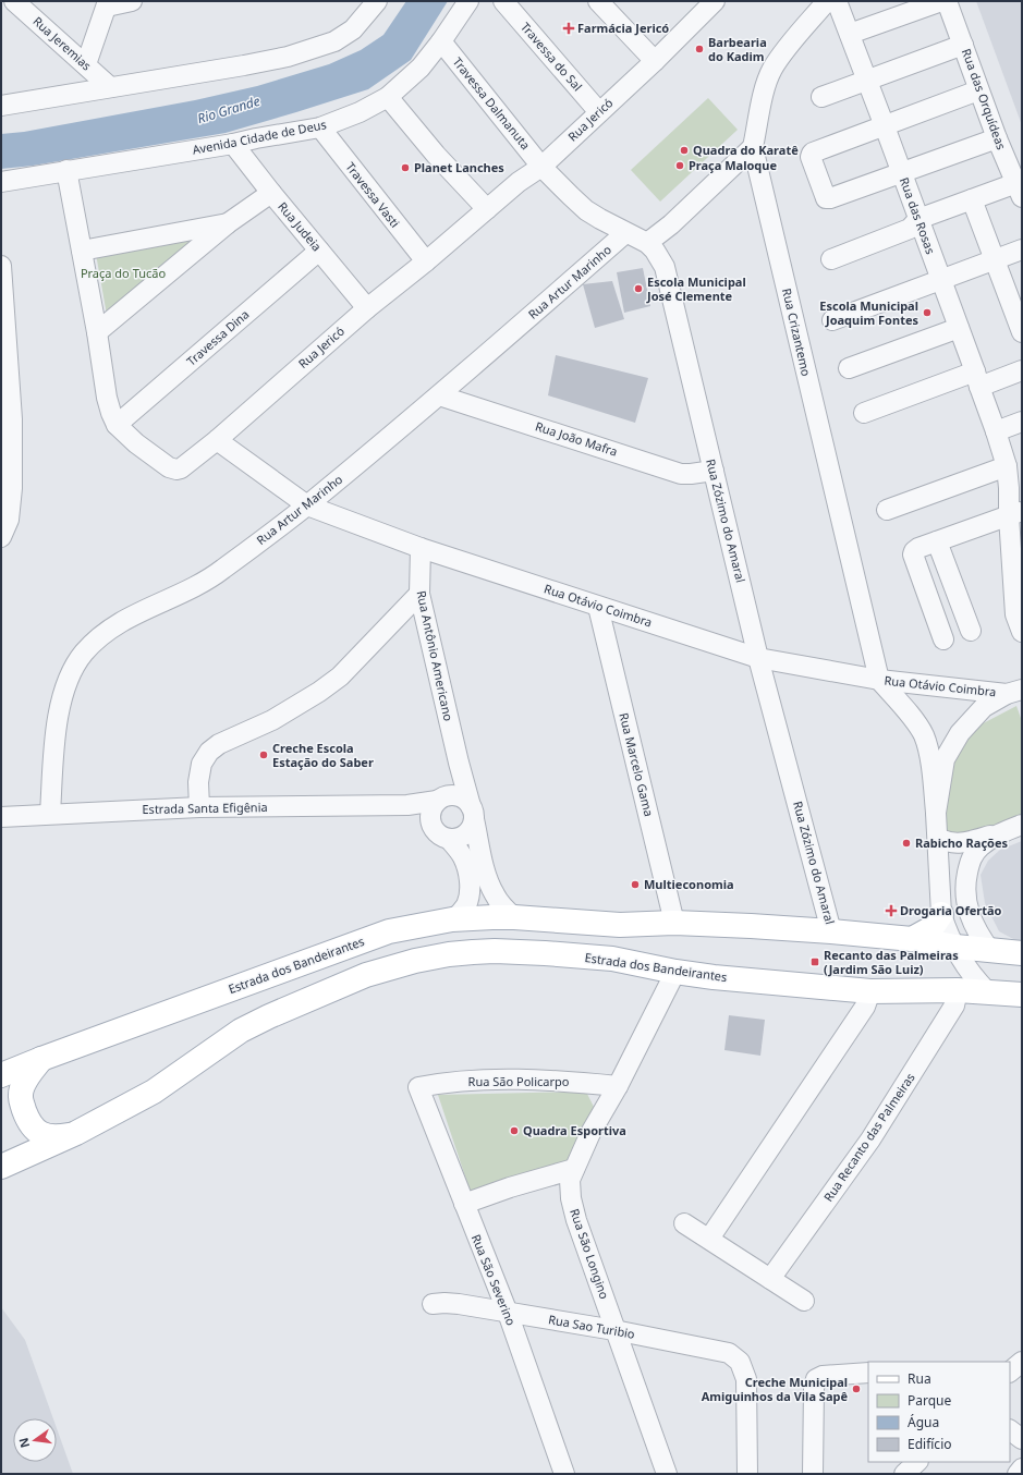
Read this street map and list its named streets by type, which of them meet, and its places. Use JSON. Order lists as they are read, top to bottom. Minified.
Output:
{"streets":{"main road":["Estrada dos Bandeirantes"],"street":["Rua Jeremias","Travessa do Sal","Rua das Orquídeas","Travessa Dalmanuta","Rua Jericó","Avenida Cidade de Deus","Travessa Vasti","Rua das Rosas","Rua Judeia","Rua Artur Marinho","Rua Crizantemo","Travessa Dina","Rua João Mafra","Rua Zózimo do Amaral","Rua Otávio Coimbra","Rua Antônio Americano","Rua Marcelo Gama","Estrada Santa Efigênia","Rua São Policarpo","Rua Recanto das Palmeiras","Rua São Longino","Rua São Severino","Rua Sao Turibio"]},"crossings":[["Travessa do Sal","Rua Jericó"],["Travessa Dalmanuta","Rua Jericó"],["Travessa Dalmanuta","Avenida Cidade de Deus"],["Travessa Dalmanuta","Rua Zózimo do Amaral"],["Rua Jericó","Avenida Cidade de Deus"],["Rua Jericó","Travessa Vasti"],["Rua Jericó","Rua Judeia"],["Rua Jericó","Travessa Dina"],["Rua Jericó","Rua Zózimo do Amaral"],["Rua Jericó","Rua Otávio Coimbra"],["Avenida Cidade de Deus","Travessa Vasti"],["Avenida Cidade de Deus","Rua Judeia"],["Rua Judeia","Travessa Dina"],["Rua Artur Marinho","Rua João Mafra"],["Rua Artur Marinho","Rua Zózimo do Amaral"],["Rua Artur Marinho","Rua Otávio Coimbra"],["Rua Artur Marinho","Estrada Santa Efigênia"],["Rua Crizantemo","Rua Otávio Coimbra"],["Rua João Mafra","Rua Zózimo do Amaral"],["Rua Zózimo do Amaral","Rua Otávio Coimbra"],["Rua Zózimo do Amaral","Estrada dos Bandeirantes"],["Rua Otávio Coimbra","Rua Antônio Americano"],["Rua Otávio Coimbra","Rua Marcelo Gama"],["Rua Antônio Americano","Estrada Santa Efigênia"],["Rua Antônio Americano","Estrada dos Bandeirantes"],["Rua Marcelo Gama","Estrada dos Bandeirantes"],["Estrada dos Bandeirantes","Rua Recanto das Palmeiras"],["Estrada dos Bandeirantes","Rua São Longino"],["Rua São Policarpo","Rua São Longino"],["Rua São Policarpo","Rua São Severino"],["Rua São Longino","Rua Sao Turibio"],["Rua São Severino","Rua Sao Turibio"]],"water":["Rio Grande"],"parks":["Praça do Tucão"],"places":{"health":["Farmácia Jericó","Drogaria Ofertão"],"other":["Barbearia do Kadim","Quadra do Karatê","Praça Maloque","Planet Lanches","Escola Municipal José Clemente","Escola Municipal Joaquim Fontes","Creche Escola Estação do Saber","Rabicho Rações","Multieconomia","Quadra Esportiva","Creche Municipal Amiguinhos da Vila Sapê"],"transit":["Recanto das Palmeiras (Jardim São Luiz)"]},"legend":["Rua","Parque","Água","Edifício"],"north":"left"}
